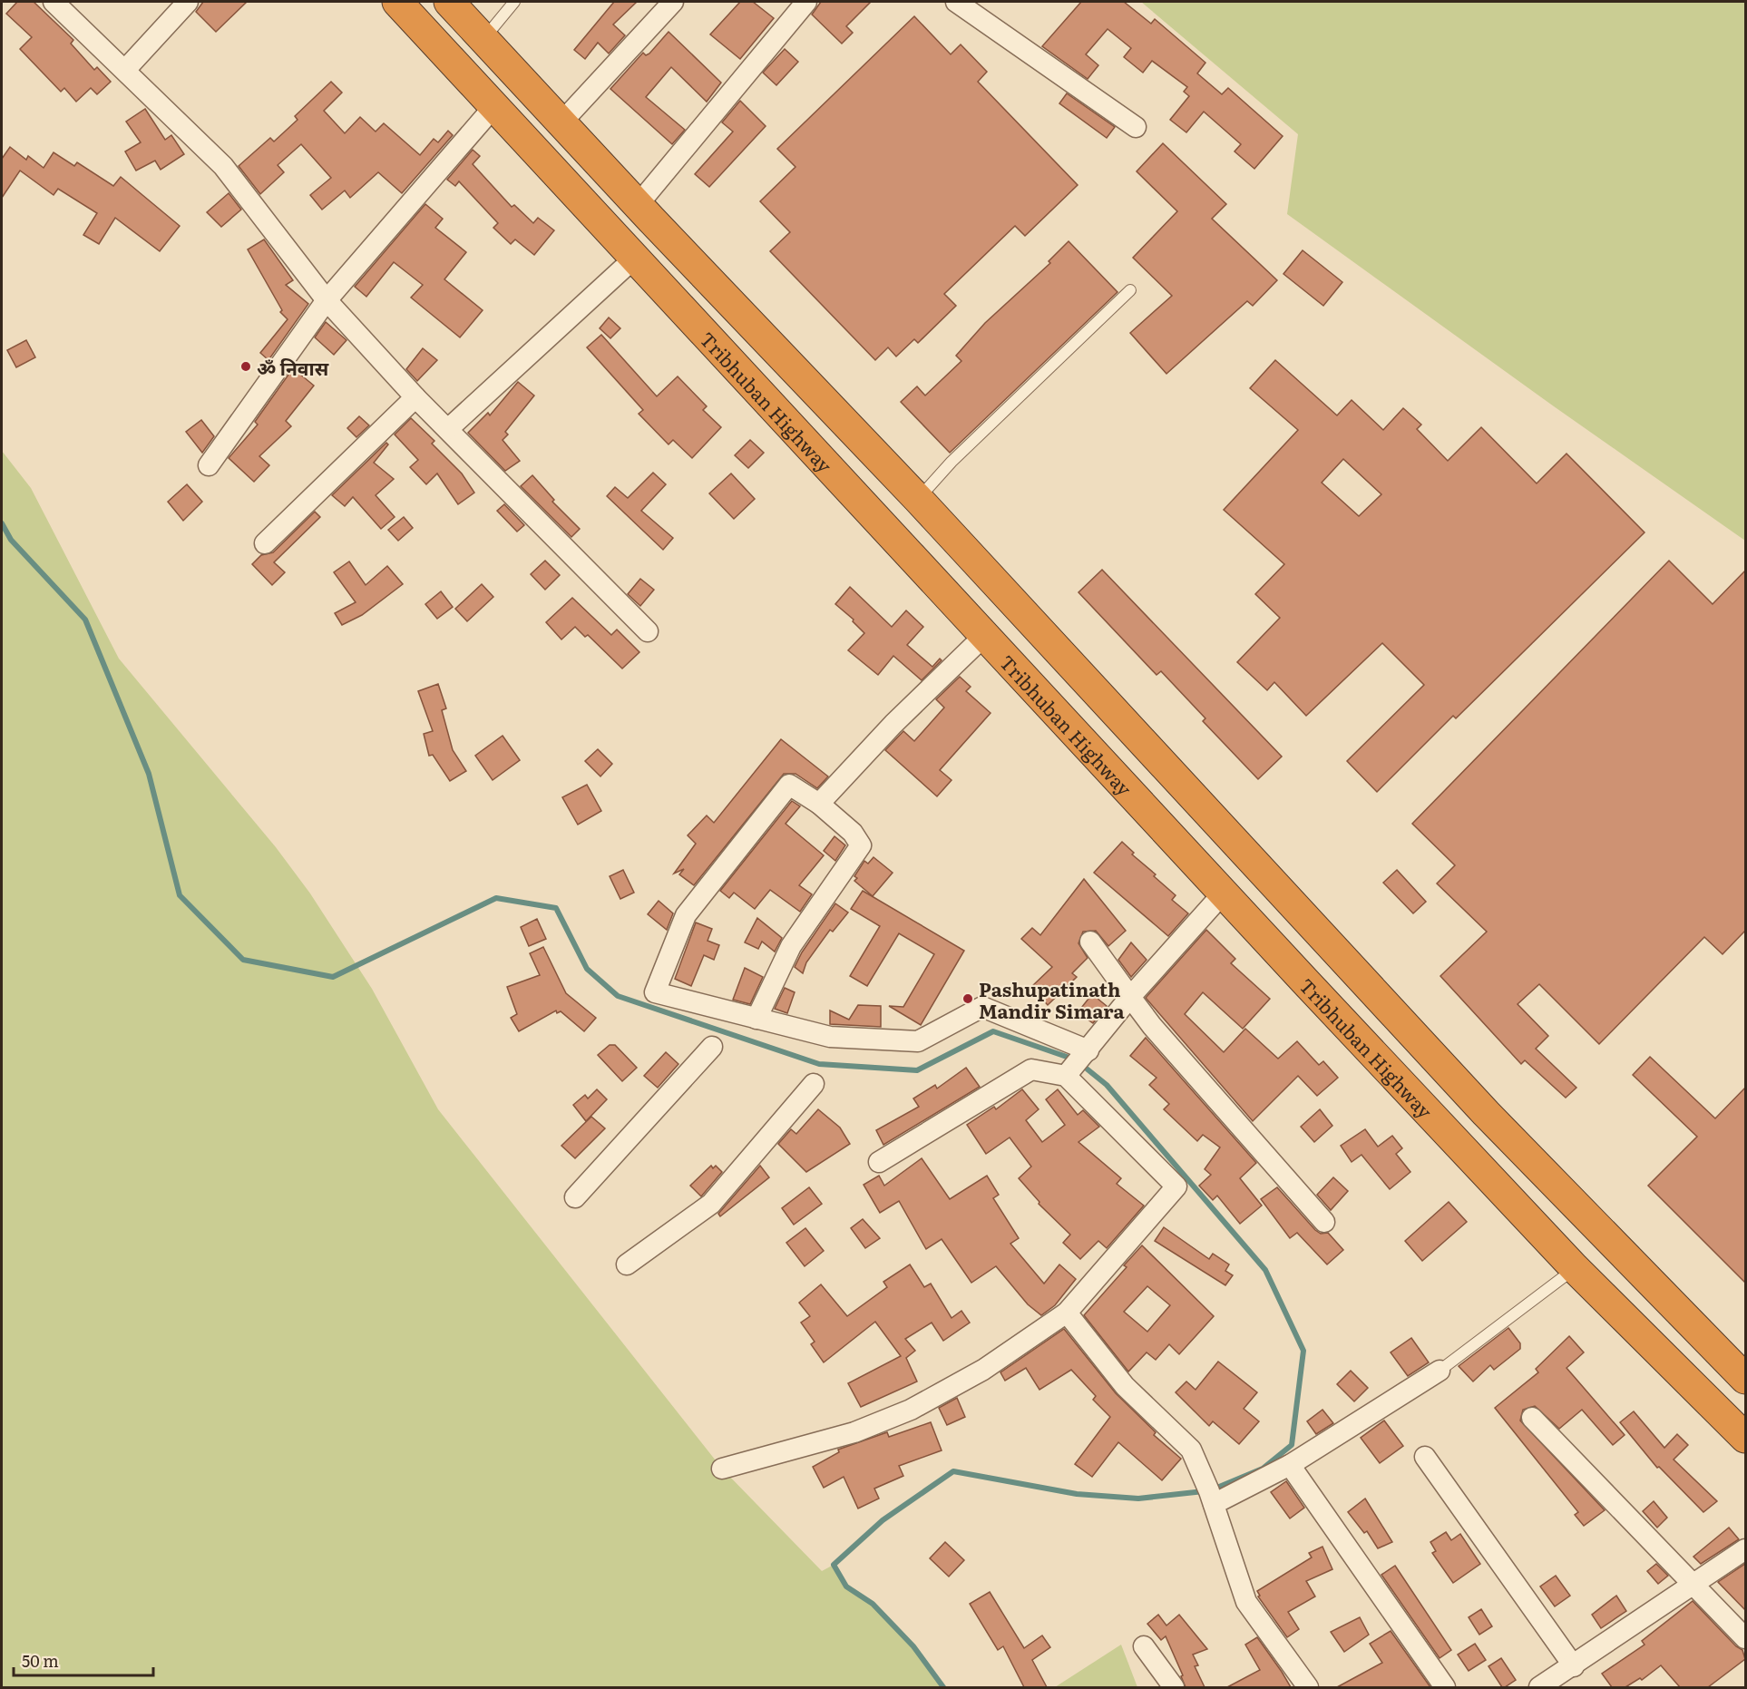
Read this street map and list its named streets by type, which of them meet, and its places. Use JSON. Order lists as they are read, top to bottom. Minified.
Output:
{"streets":{"highway":["Tribhuban Highway"]},"places":["ॐ निवास","Pashupatinath Mandir Simara"],"scale_bar":"50 m"}
